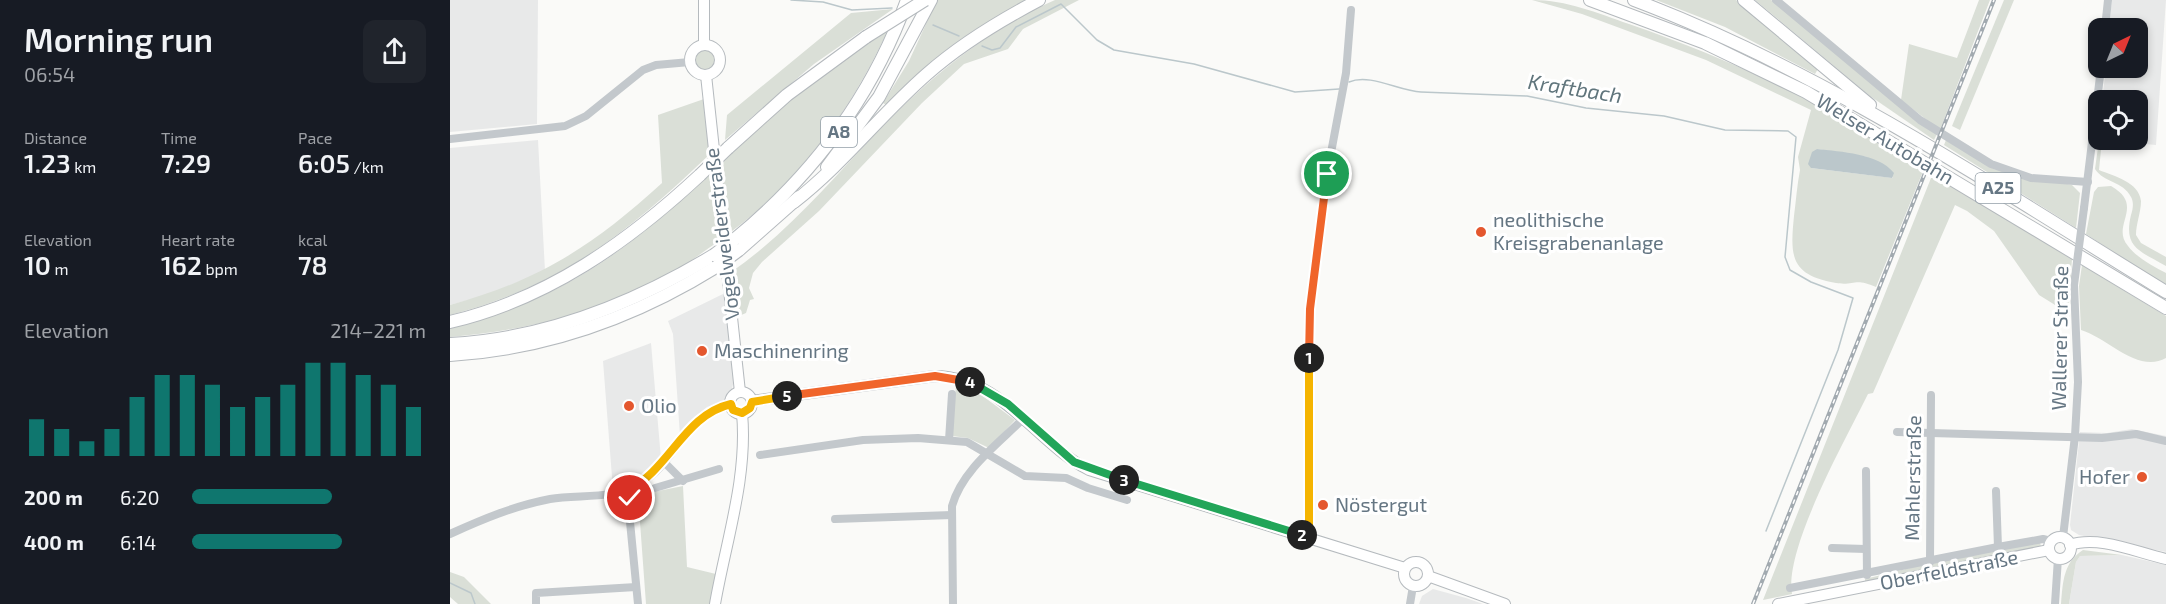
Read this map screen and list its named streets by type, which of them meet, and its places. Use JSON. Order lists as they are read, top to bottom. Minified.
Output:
{"streets":{"highway":["A8","Welser Autobahn","A25"],"main road":["Vogelweiderstraße","Oberfeldstraße"],"street":["Wallerer Straße","Mahlerstraße"]},"crossings":[["Mahlerstraße","Oberfeldstraße"]],"water":["Kraftbach"],"places":["neolithische Kreisgrabenanlage","Maschinenring","Olio","Hofer","Nöstergut"],"north":"top right","page":{"heading":["Morning run","06:54"],"stats":[["Distance","1.23 km"],["Time","7:29"],["Pace","6:05 /km"],["Elevation","10 m"],["Heart rate","162 bpm"],["kcal","78"]],"chart":["Elevation","214–221 m"],"pins":["1","4","5","3","2"],"list":[{"name":"200 m","note":"6:20"},{"name":"400 m","note":"6:14"}]}}
